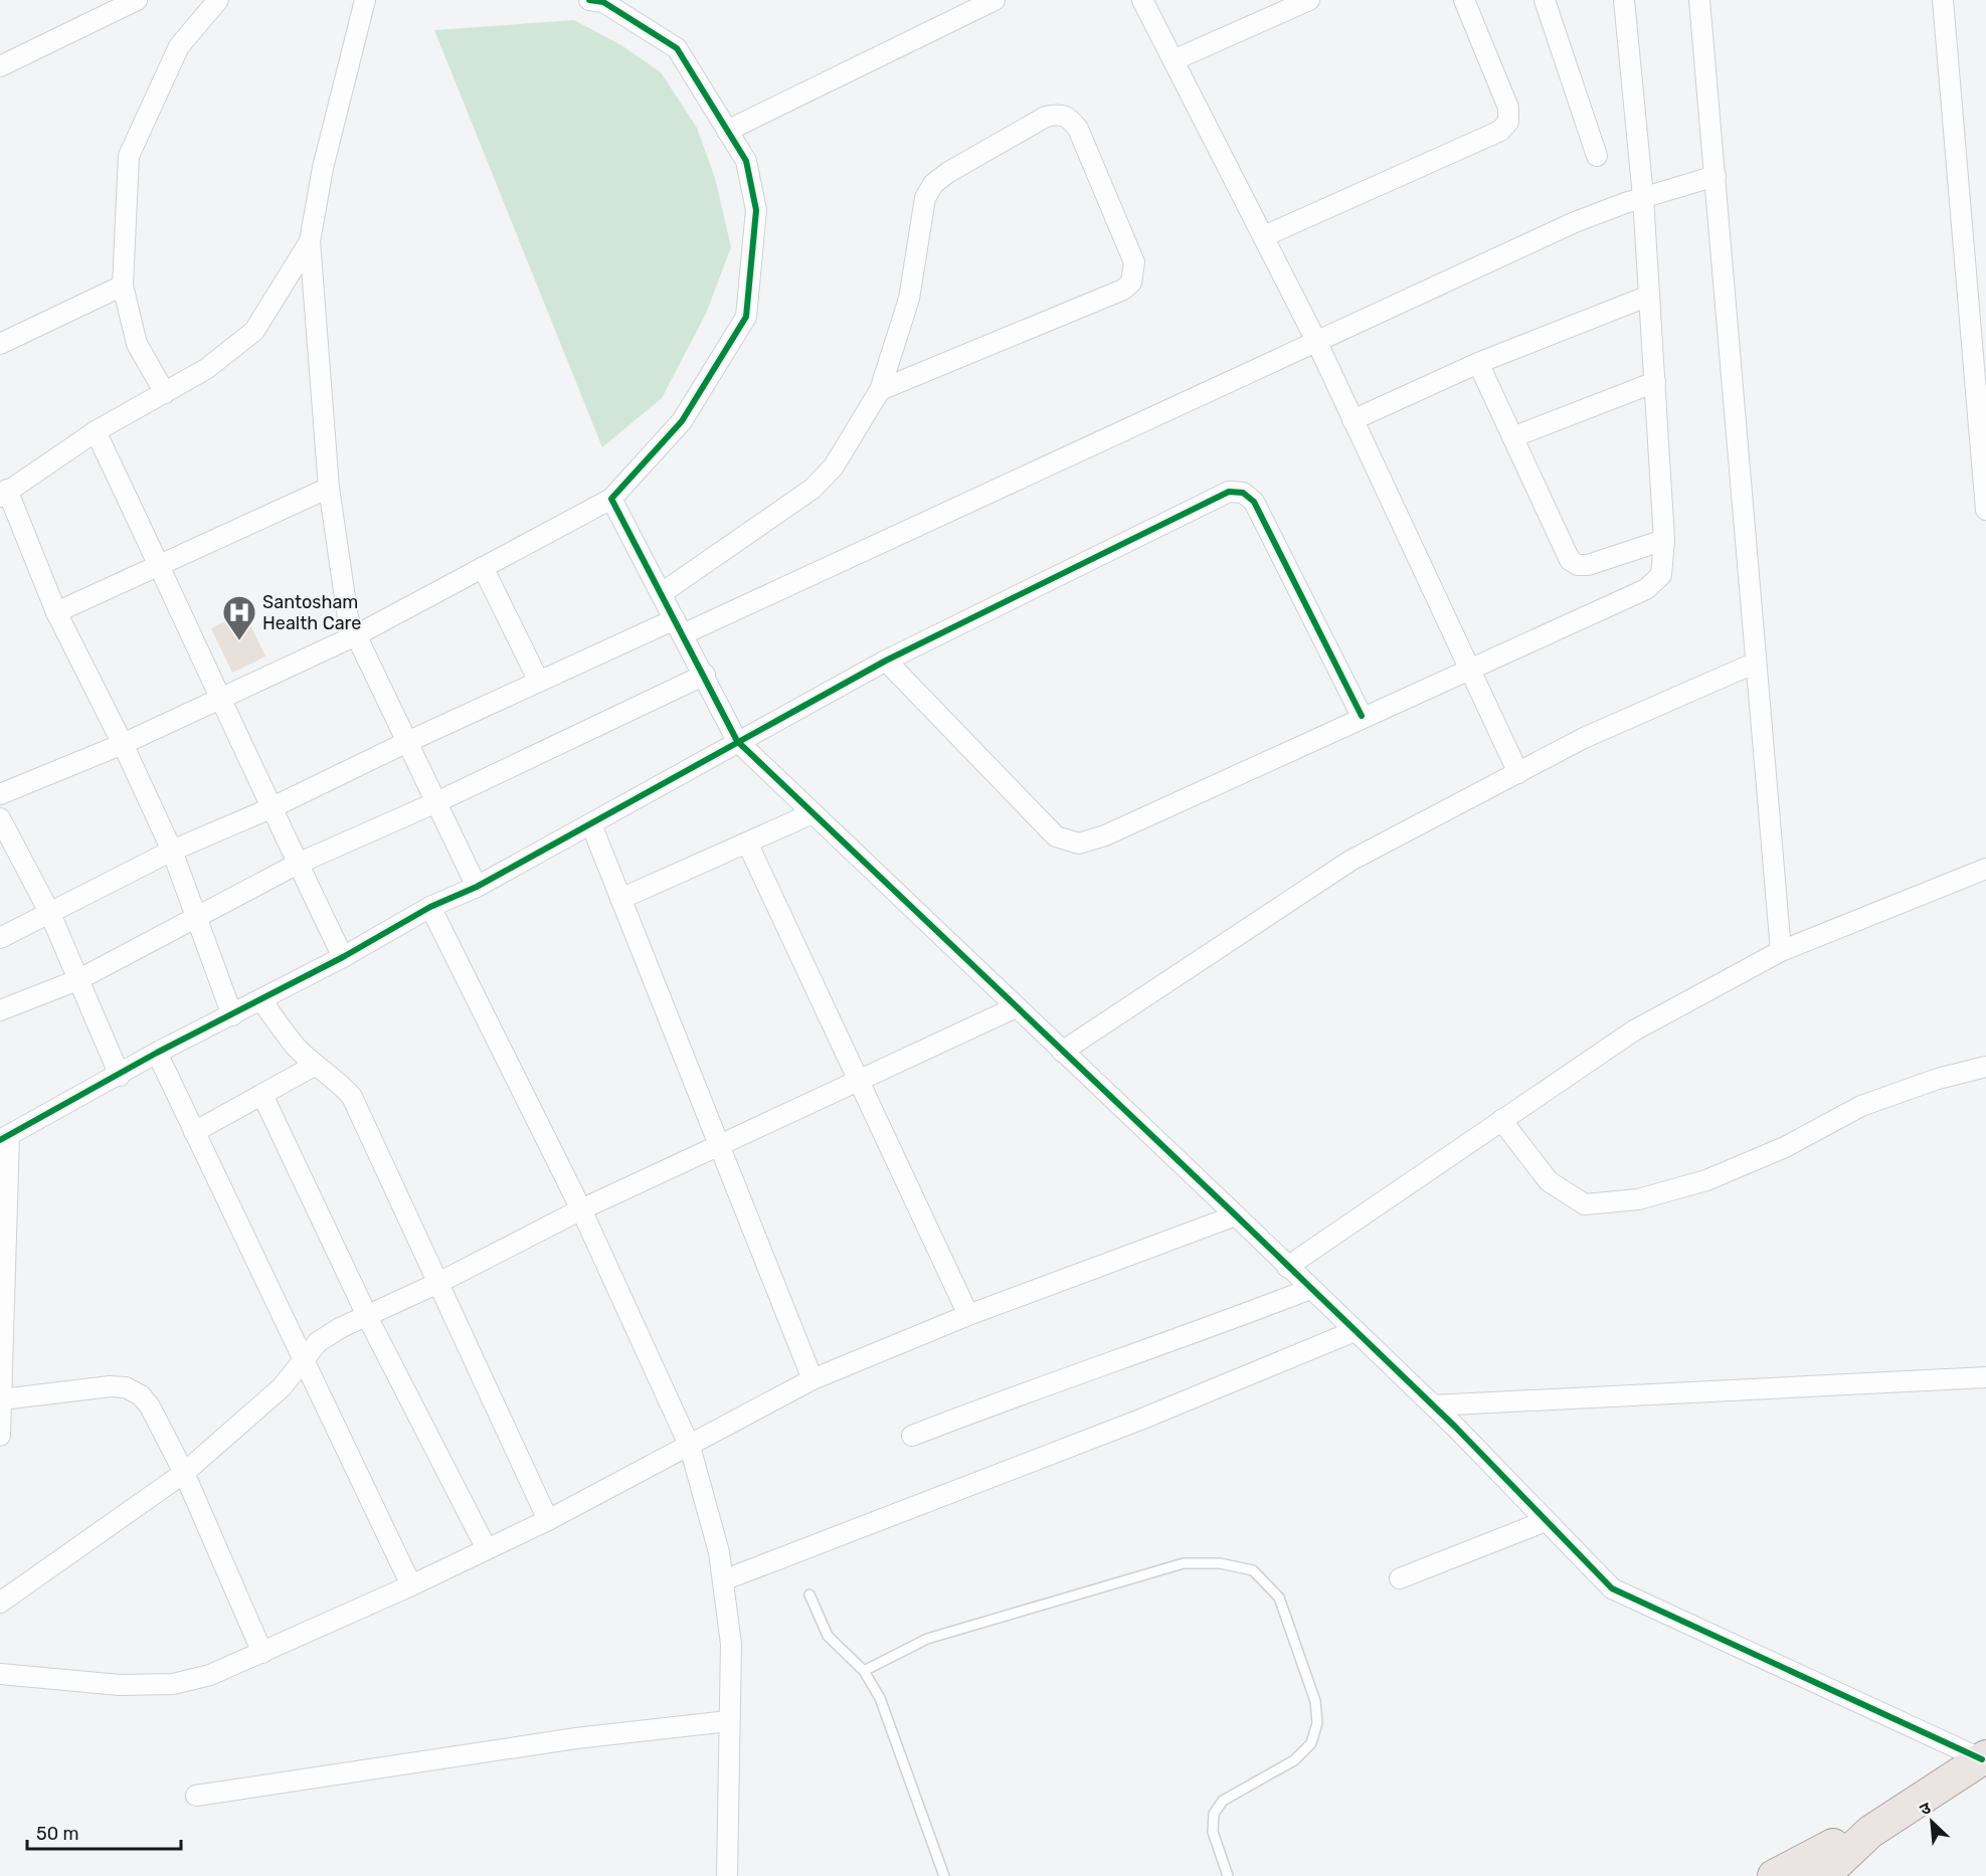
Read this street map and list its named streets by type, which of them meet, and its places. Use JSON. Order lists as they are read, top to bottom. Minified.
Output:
{"places":{"hospital":["Santosham Health Care"]},"scale_bar":"50 m","north":"top left"}
